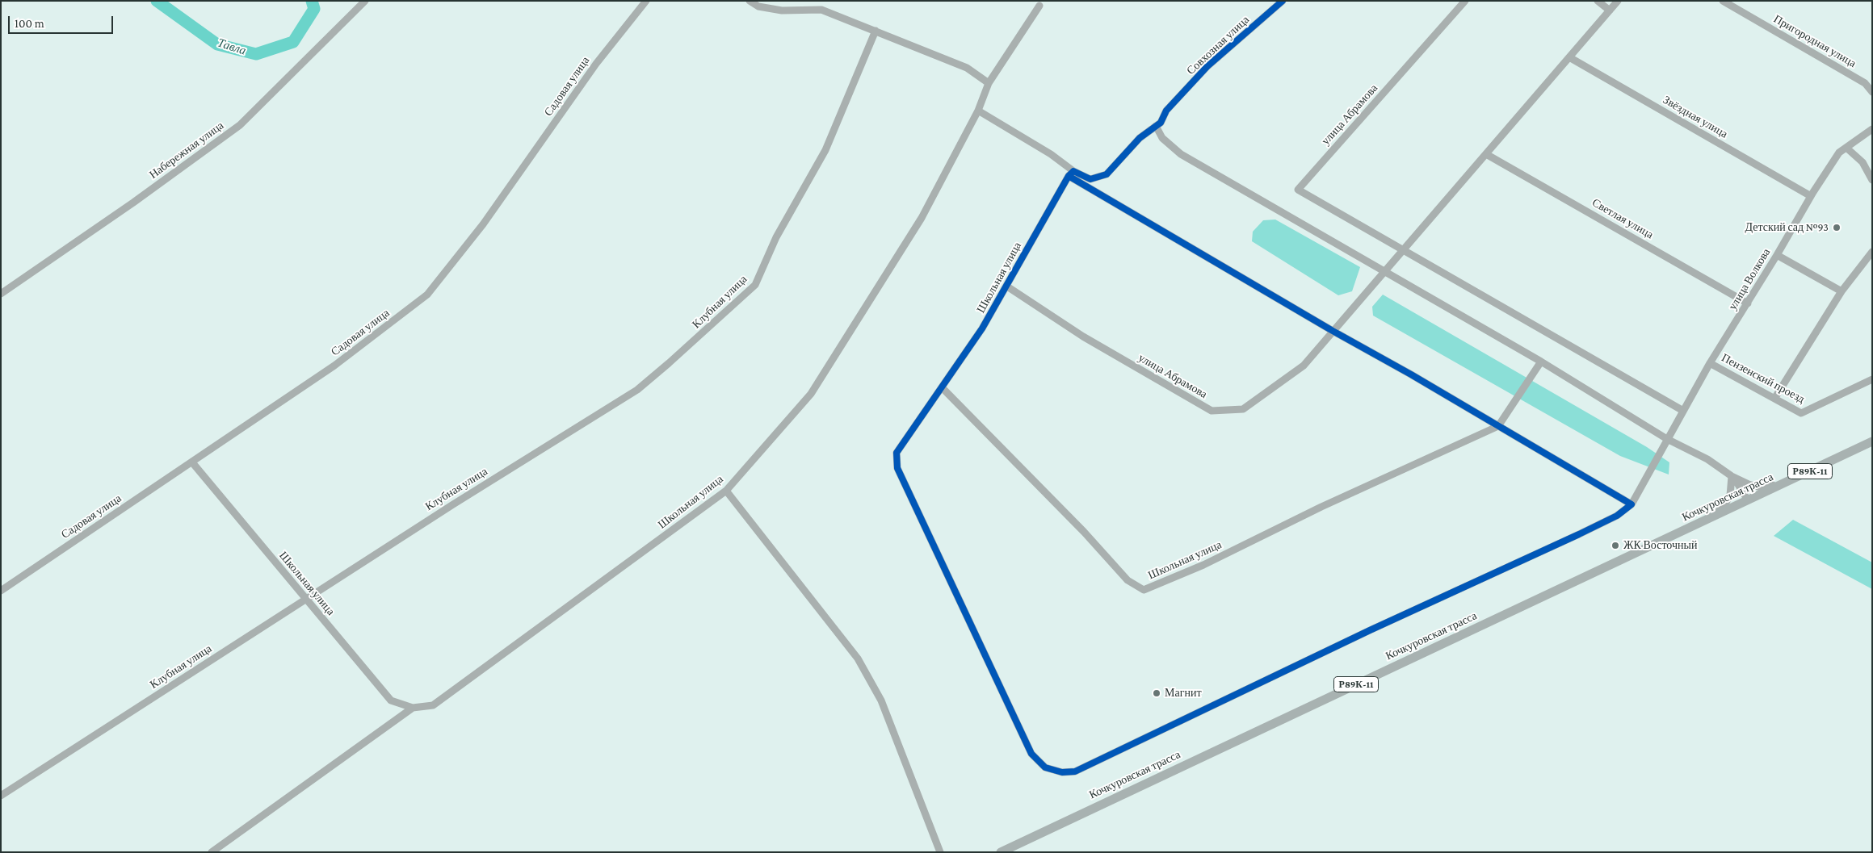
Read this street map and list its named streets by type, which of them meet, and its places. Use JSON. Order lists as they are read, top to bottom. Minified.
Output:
{"streets":{"main road":["Р89К-11","Кочкуровская трасса"],"street":["Пригородная улица","Совхозная улица","Садовая улица","улица Абрамова","Звёздная улица","Набережная улица","Светлая улица","Школьная улица","улица Волкова","Клубная улица","Пензенский проезд"]},"crossings":[["Совхозная улица","Школьная улица"],["Садовая улица","Школьная улица"],["улица Абрамова","Звёздная улица"],["улица Абрамова","Светлая улица"],["улица Абрамова","Школьная улица"],["Звёздная улица","улица Волкова"],["Светлая улица","улица Волкова"],["Школьная улица","Клубная улица"],["улица Волкова","Пензенский проезд"]],"water":["Тавла"],"places":["Детский сад №93","ЖК Восточный","Магнит"],"scale_bar":"100 m"}
